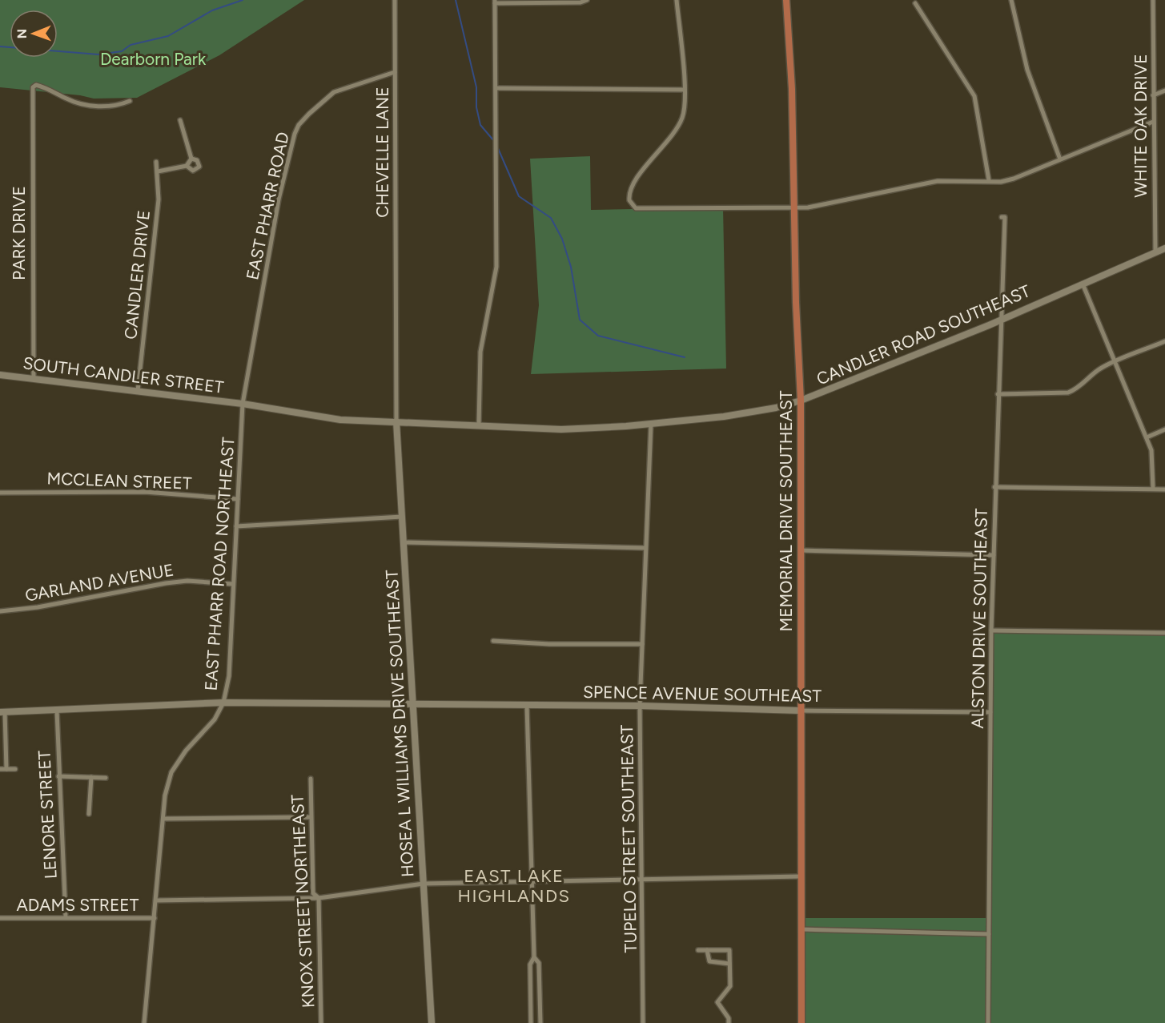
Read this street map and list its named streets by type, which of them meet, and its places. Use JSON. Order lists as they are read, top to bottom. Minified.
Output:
{"streets":{"main road":["MEMORIAL DRIVE SOUTHEAST"],"street":["WHITE OAK DRIVE","CHEVELLE LANE","EAST PHARR ROAD","PARK DRIVE","CANDLER DRIVE","CANDLER ROAD SOUTHEAST","SOUTH CANDLER STREET","MCCLEAN STREET","EAST PHARR ROAD NORTHEAST","GARLAND AVENUE","ALSTON DRIVE SOUTHEAST","SPENCE AVENUE SOUTHEAST","HOSEA L WILLIAMS DRIVE SOUTHEAST","LENORE STREET","TUPELO STREET SOUTHEAST","KNOX STREET NORTHEAST","ADAMS STREET"]},"crossings":[["WHITE OAK DRIVE","CANDLER ROAD SOUTHEAST"],["CHEVELLE LANE","EAST PHARR ROAD"],["CHEVELLE LANE","CANDLER ROAD SOUTHEAST"],["CHEVELLE LANE","SOUTH CANDLER STREET"],["CHEVELLE LANE","HOSEA L WILLIAMS DRIVE SOUTHEAST"],["EAST PHARR ROAD","SOUTH CANDLER STREET"],["EAST PHARR ROAD","EAST PHARR ROAD NORTHEAST"],["PARK DRIVE","SOUTH CANDLER STREET"],["CANDLER DRIVE","SOUTH CANDLER STREET"],["CANDLER ROAD SOUTHEAST","SOUTH CANDLER STREET"],["CANDLER ROAD SOUTHEAST","MEMORIAL DRIVE SOUTHEAST"],["CANDLER ROAD SOUTHEAST","ALSTON DRIVE SOUTHEAST"],["CANDLER ROAD SOUTHEAST","HOSEA L WILLIAMS DRIVE SOUTHEAST"],["CANDLER ROAD SOUTHEAST","TUPELO STREET SOUTHEAST"],["SOUTH CANDLER STREET","EAST PHARR ROAD NORTHEAST"],["SOUTH CANDLER STREET","HOSEA L WILLIAMS DRIVE SOUTHEAST"],["MCCLEAN STREET","EAST PHARR ROAD NORTHEAST"],["MEMORIAL DRIVE SOUTHEAST","SPENCE AVENUE SOUTHEAST"],["EAST PHARR ROAD NORTHEAST","GARLAND AVENUE"],["EAST PHARR ROAD NORTHEAST","SPENCE AVENUE SOUTHEAST"],["EAST PHARR ROAD NORTHEAST","ADAMS STREET"],["ALSTON DRIVE SOUTHEAST","SPENCE AVENUE SOUTHEAST"],["SPENCE AVENUE SOUTHEAST","HOSEA L WILLIAMS DRIVE SOUTHEAST"],["SPENCE AVENUE SOUTHEAST","LENORE STREET"],["SPENCE AVENUE SOUTHEAST","TUPELO STREET SOUTHEAST"],["LENORE STREET","ADAMS STREET"]],"districts":["EAST LAKE HIGHLANDS"],"parks":["Dearborn Park"],"north":"left"}
